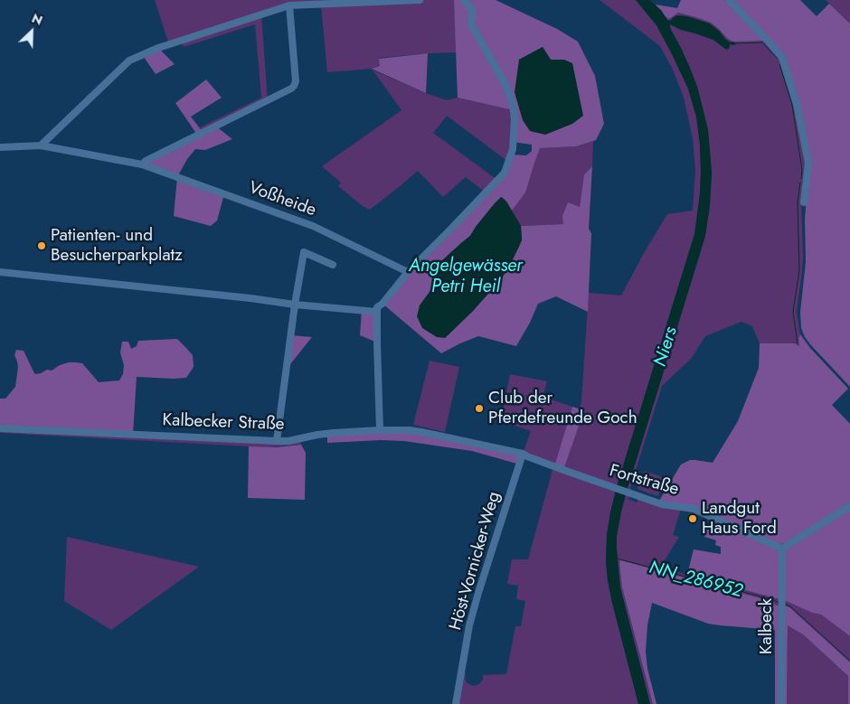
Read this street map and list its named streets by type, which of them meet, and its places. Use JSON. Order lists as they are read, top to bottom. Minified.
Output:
{"streets":{"street":["Voßheide","Kalbecker Straße","Fortstraße","Höst-Vornicker-Weg","Kalbeck"]},"crossings":[["Kalbecker Straße","Fortstraße"],["Kalbecker Straße","Höst-Vornicker-Weg"],["Fortstraße","Höst-Vornicker-Weg"],["Fortstraße","Kalbeck"]],"water":["Angelgewässer Petri Heil","Niers","NN_286952"],"places":["Patienten- und Besucherparkplatz","Club der Pferdefreunde Goch","Landgut Haus Ford"],"north":"top right"}
